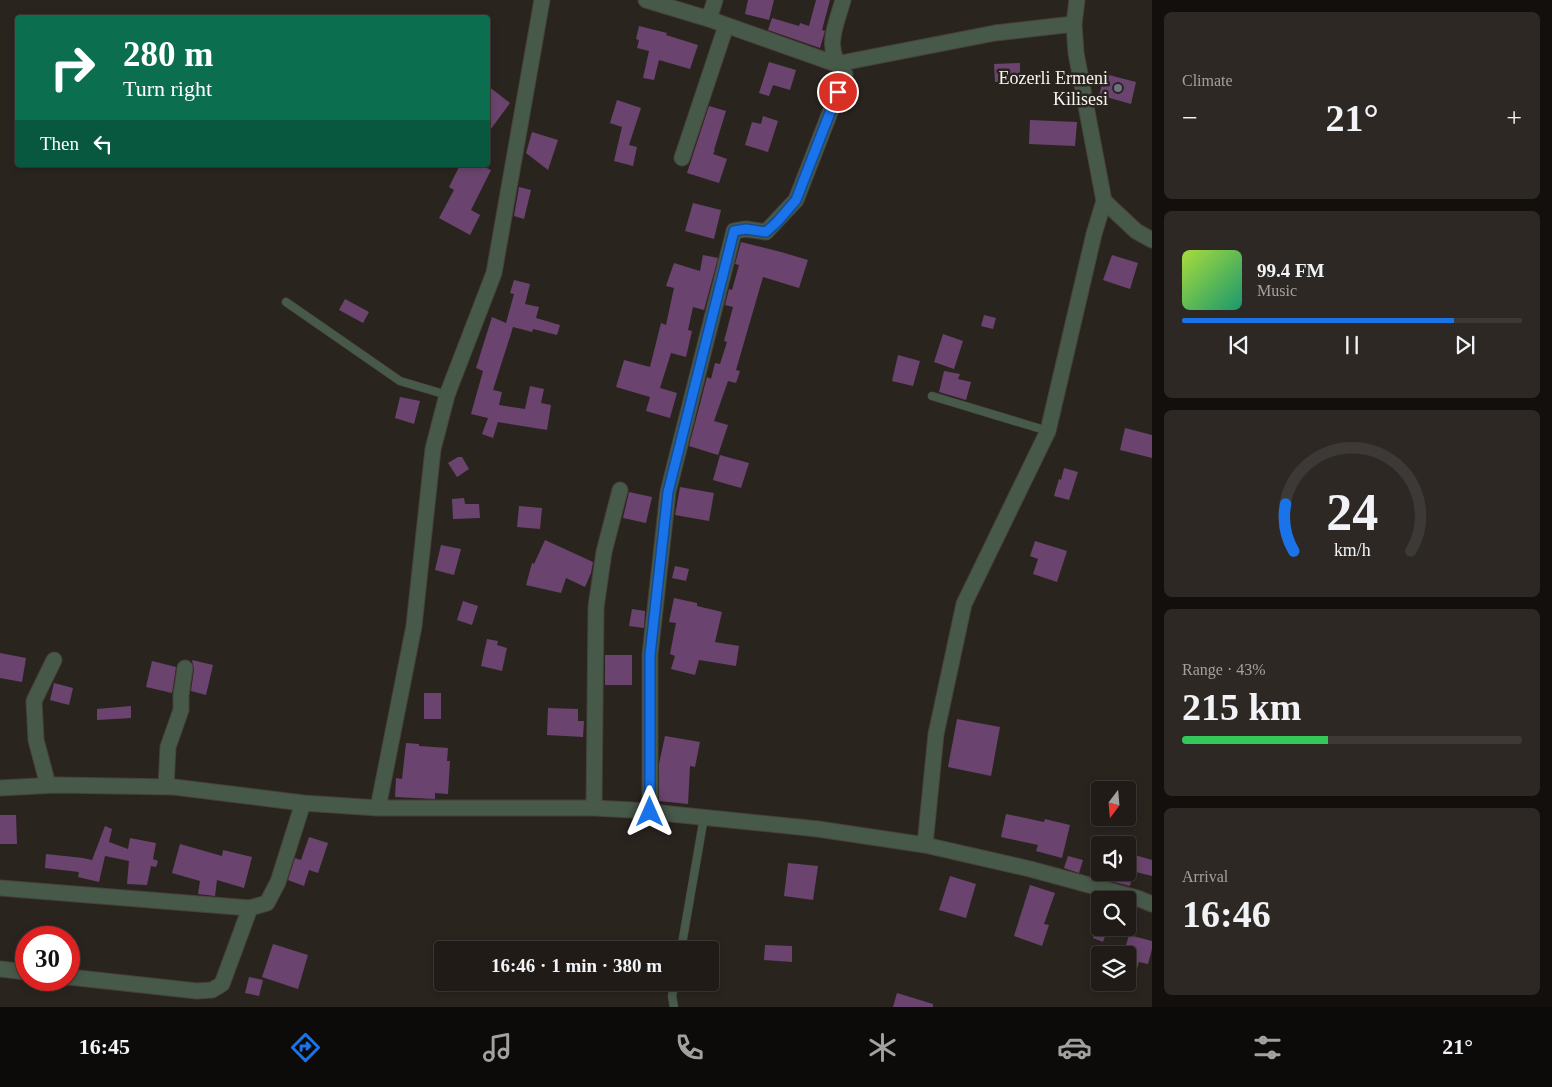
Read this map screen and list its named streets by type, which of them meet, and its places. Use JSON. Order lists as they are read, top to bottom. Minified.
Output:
{"places":["Eozerli Ermeni Kilisesi"],"north":"bottom","page":{"tile":["Climate",["Range · 43%","215 km"],["Arrival","16:46"]],"turn":["280 m","Turn right"],"heat":["−","21°","+"],"then":"Then","song":["99.4 FM","Music"],"limit":"30","trip":"16:46 · 1 min · 380 m","tabs":["16:45","21°"],"gauge":["24","km/h"]}}
